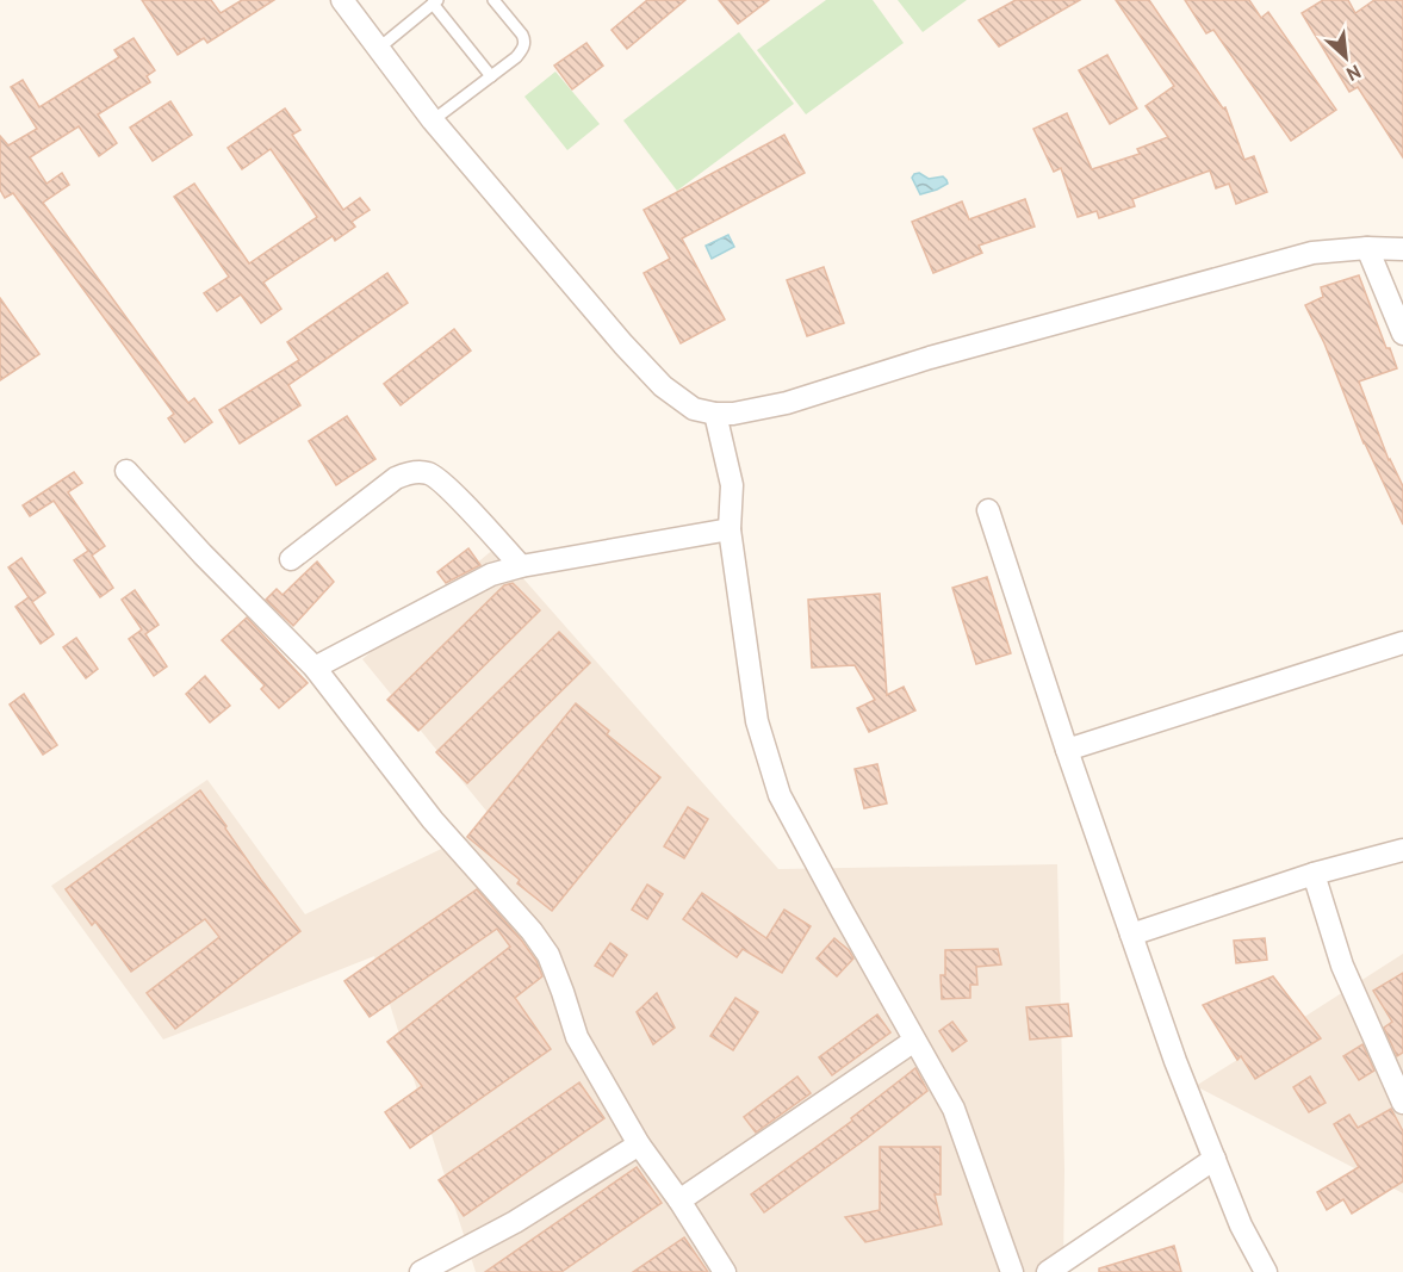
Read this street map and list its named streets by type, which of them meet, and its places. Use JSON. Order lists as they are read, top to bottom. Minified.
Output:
{"north":"bottom right"}
